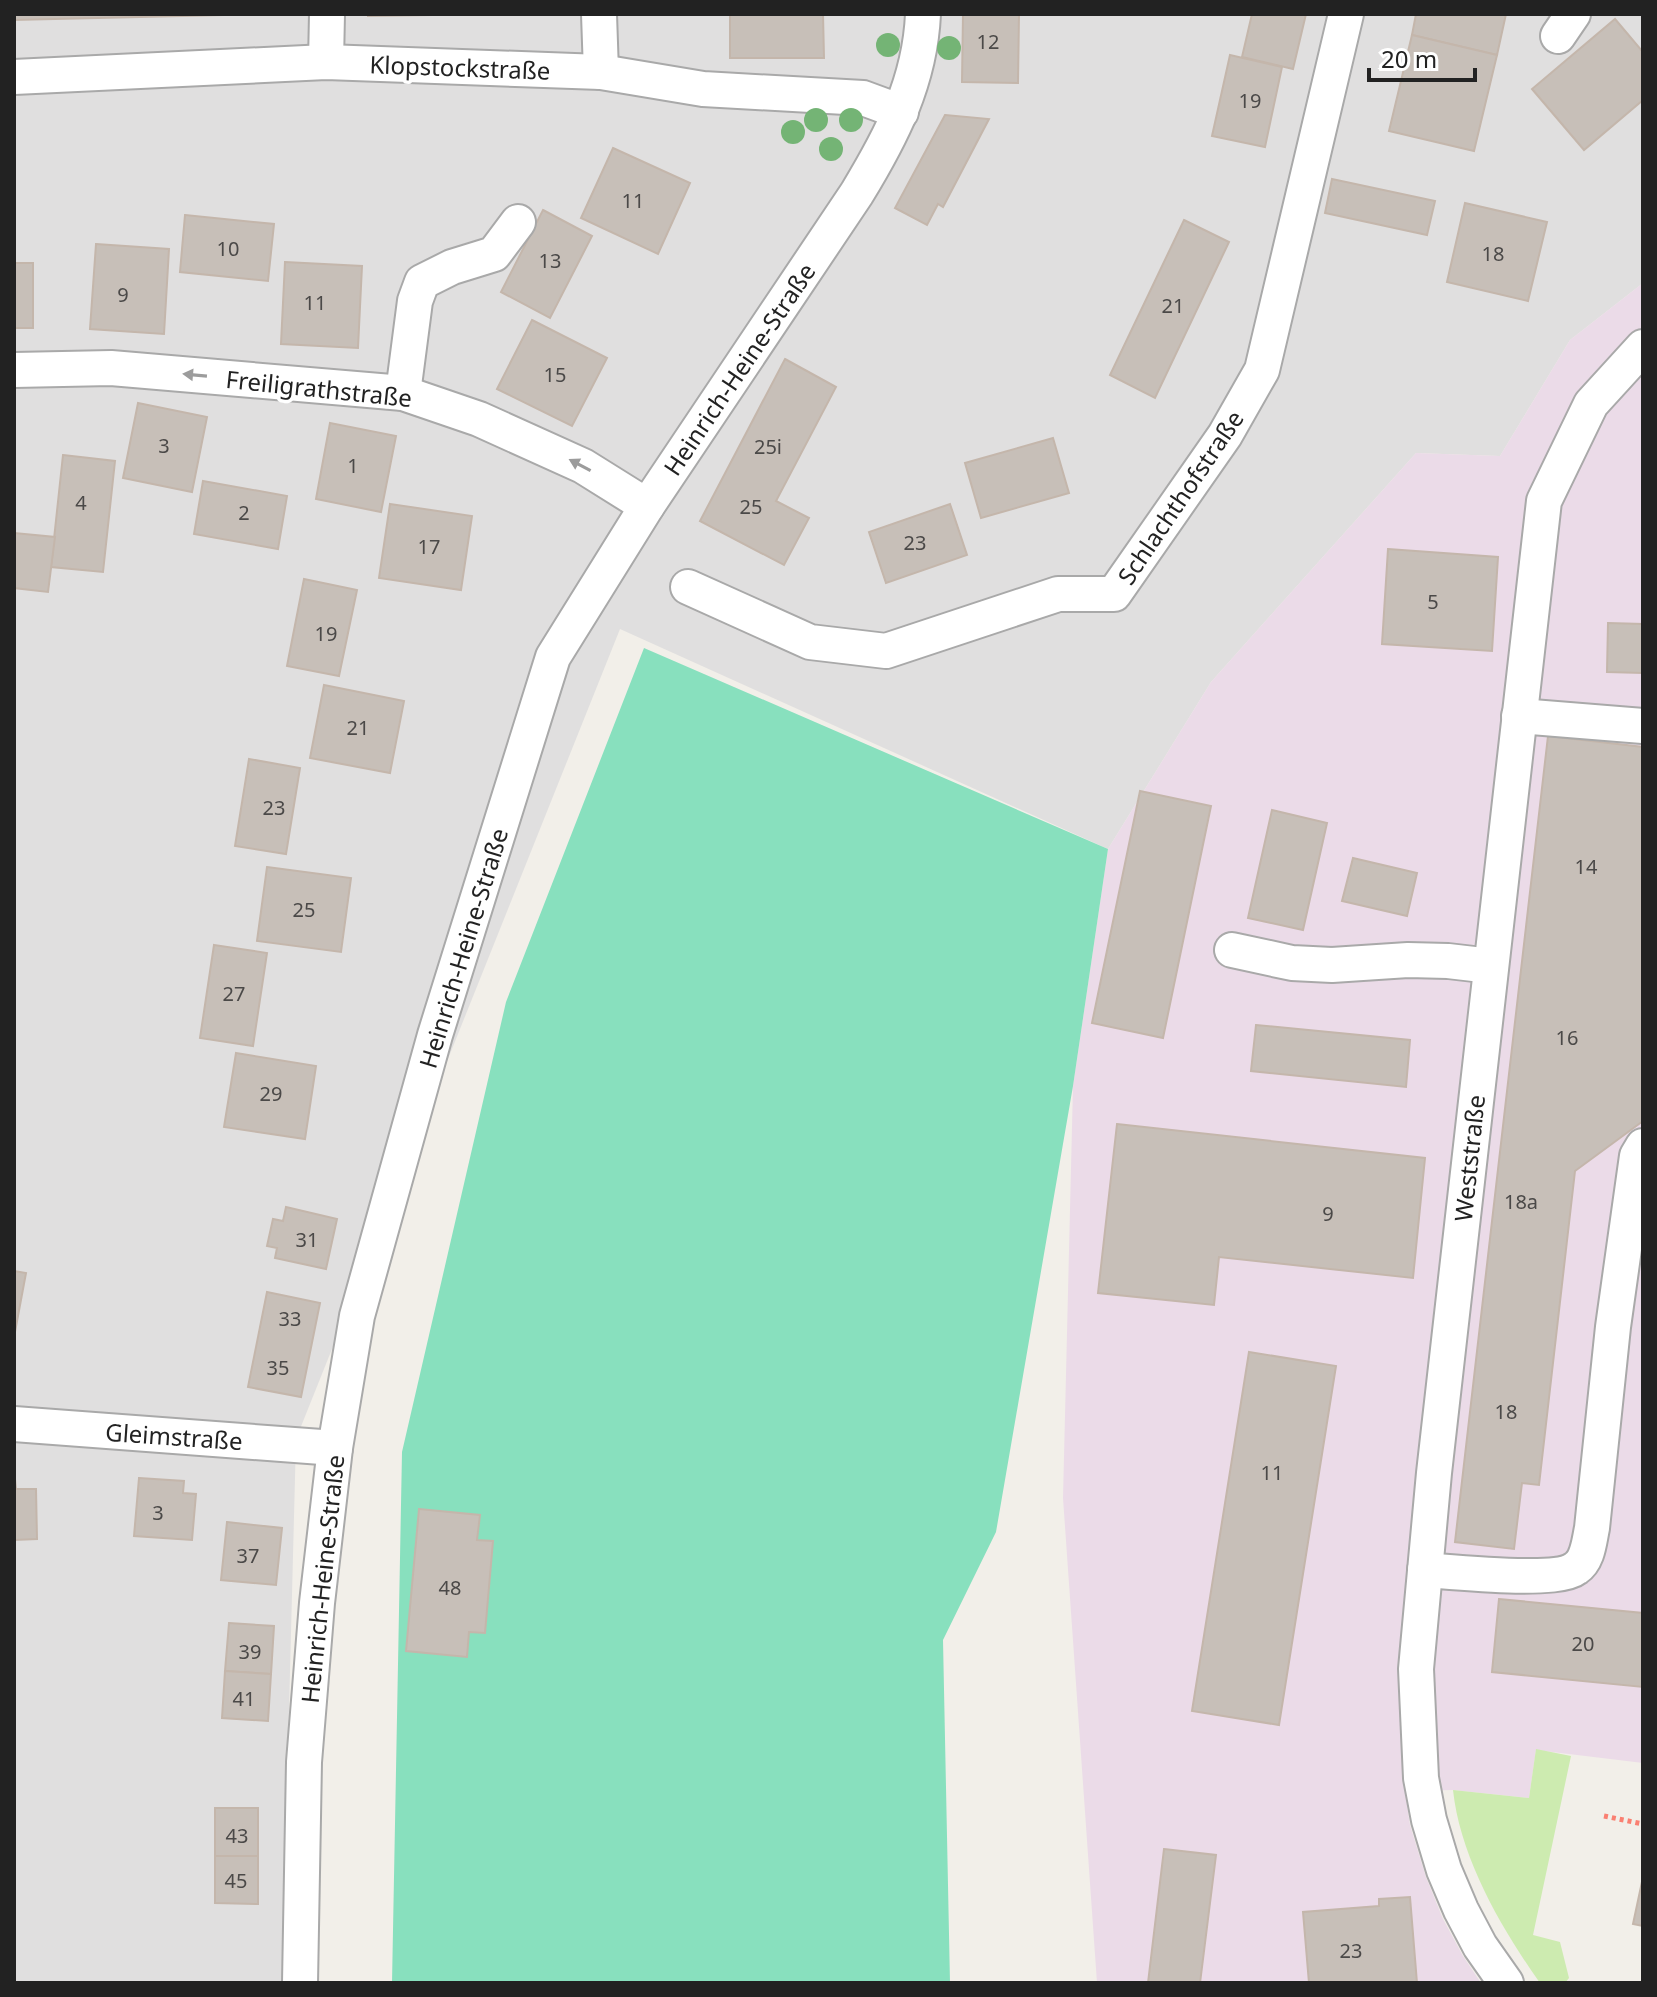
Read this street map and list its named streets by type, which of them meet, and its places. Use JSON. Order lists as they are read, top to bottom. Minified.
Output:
{"streets":{"street":["Klopstockstraße","Heinrich-Heine-Straße","Freiligrathstraße","Schlachthofstraße","Weststraße","Gleimstraße"]},"crossings":[["Klopstockstraße","Heinrich-Heine-Straße"],["Heinrich-Heine-Straße","Freiligrathstraße"],["Heinrich-Heine-Straße","Gleimstraße"]],"one_way":["Freiligrathstraße"],"house_numbers":["12","19","11","10","18","13","9","11","21","15","3","25i","1","4","25","2","23","17","5","19","21","23","14","25","27","16","29","18a","9","31","33","35","18","11","3","37","48","20","39","41","43","45","23"],"scale_bar":"20 m"}
